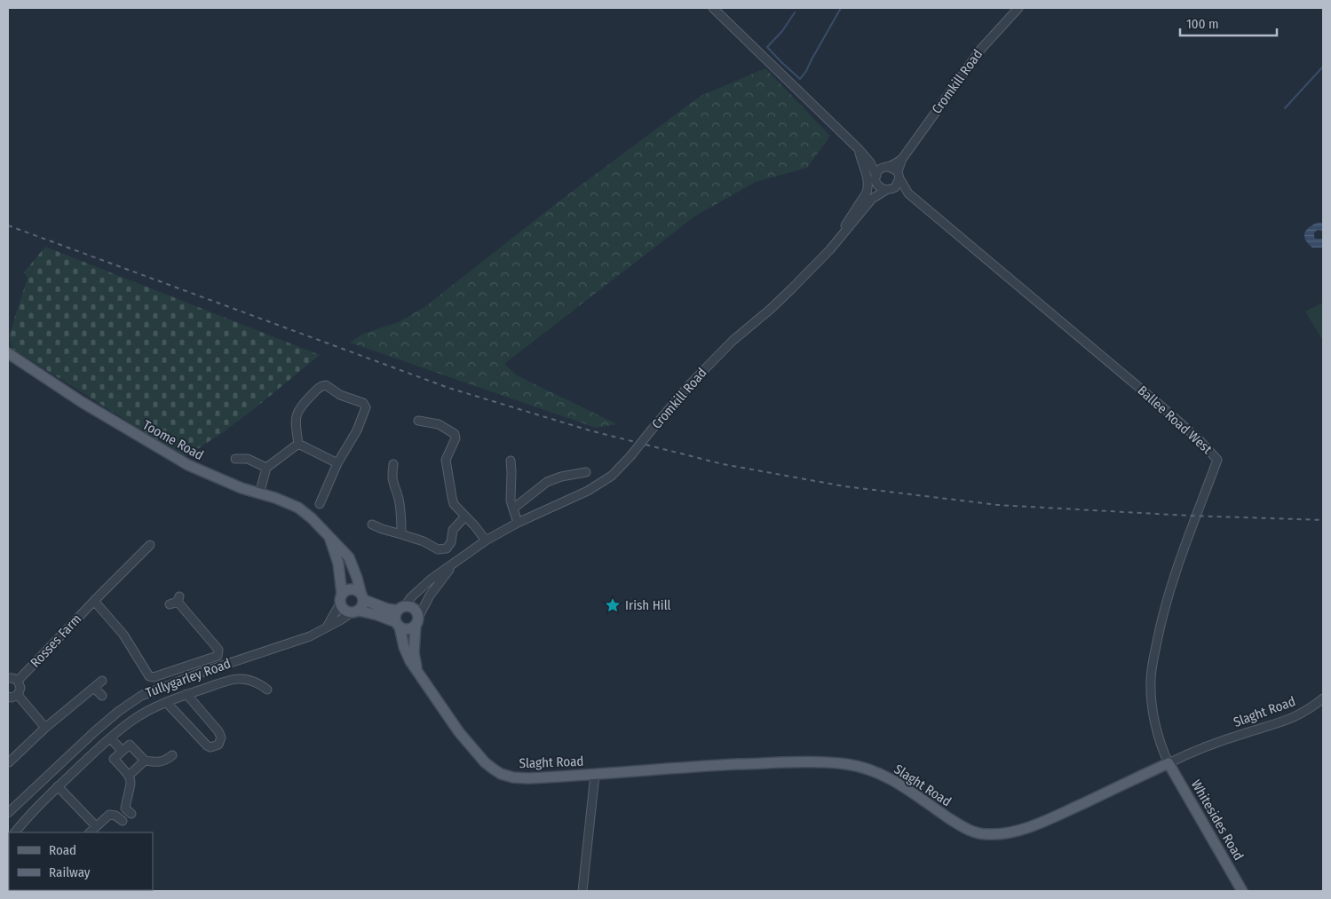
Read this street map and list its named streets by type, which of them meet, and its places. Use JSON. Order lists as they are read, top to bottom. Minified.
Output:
{"streets":{"main road":["Toome Road","Slaght Road","Whitesides Road"],"street":["Cromkill Road","Ballee Road West","Rosses Farm","Tullygarley Road"]},"crossings":[["Cromkill Road","Ballee Road West"],["Cromkill Road","Slaght Road"],["Ballee Road West","Slaght Road"],["Ballee Road West","Whitesides Road"],["Toome Road","Tullygarley Road"],["Slaght Road","Whitesides Road"]],"places":{"place":["Irish Hill"]},"legend":["Road","Railway"],"scale_bar":"100 m"}
